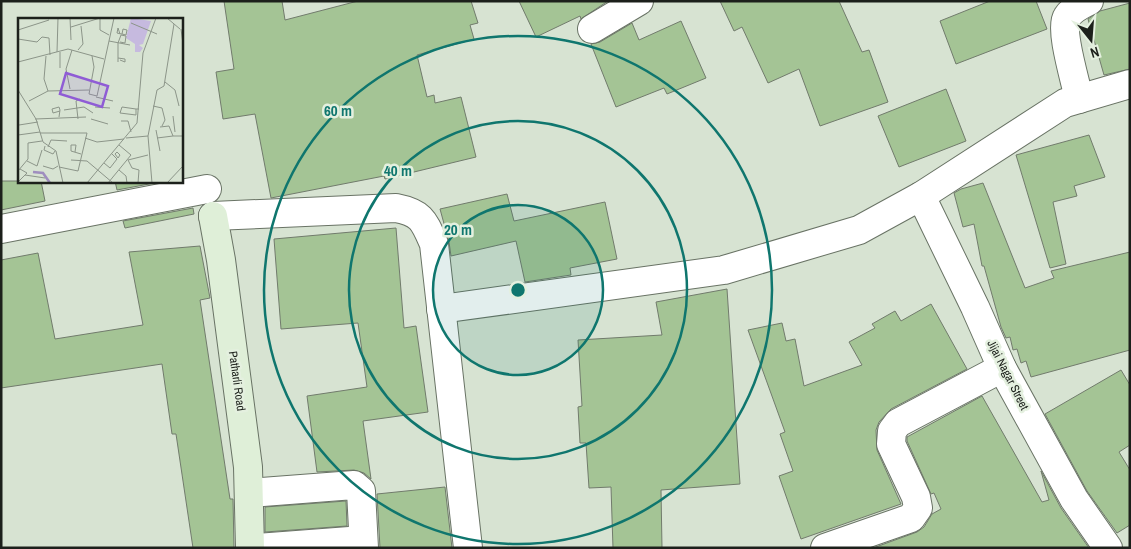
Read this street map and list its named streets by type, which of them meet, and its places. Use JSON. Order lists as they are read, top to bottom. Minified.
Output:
{"streets":{"street":["Jijai Nagar Street","Patharli Road"]},"north":"bottom","rings":["60 m","40 m","20 m"]}
